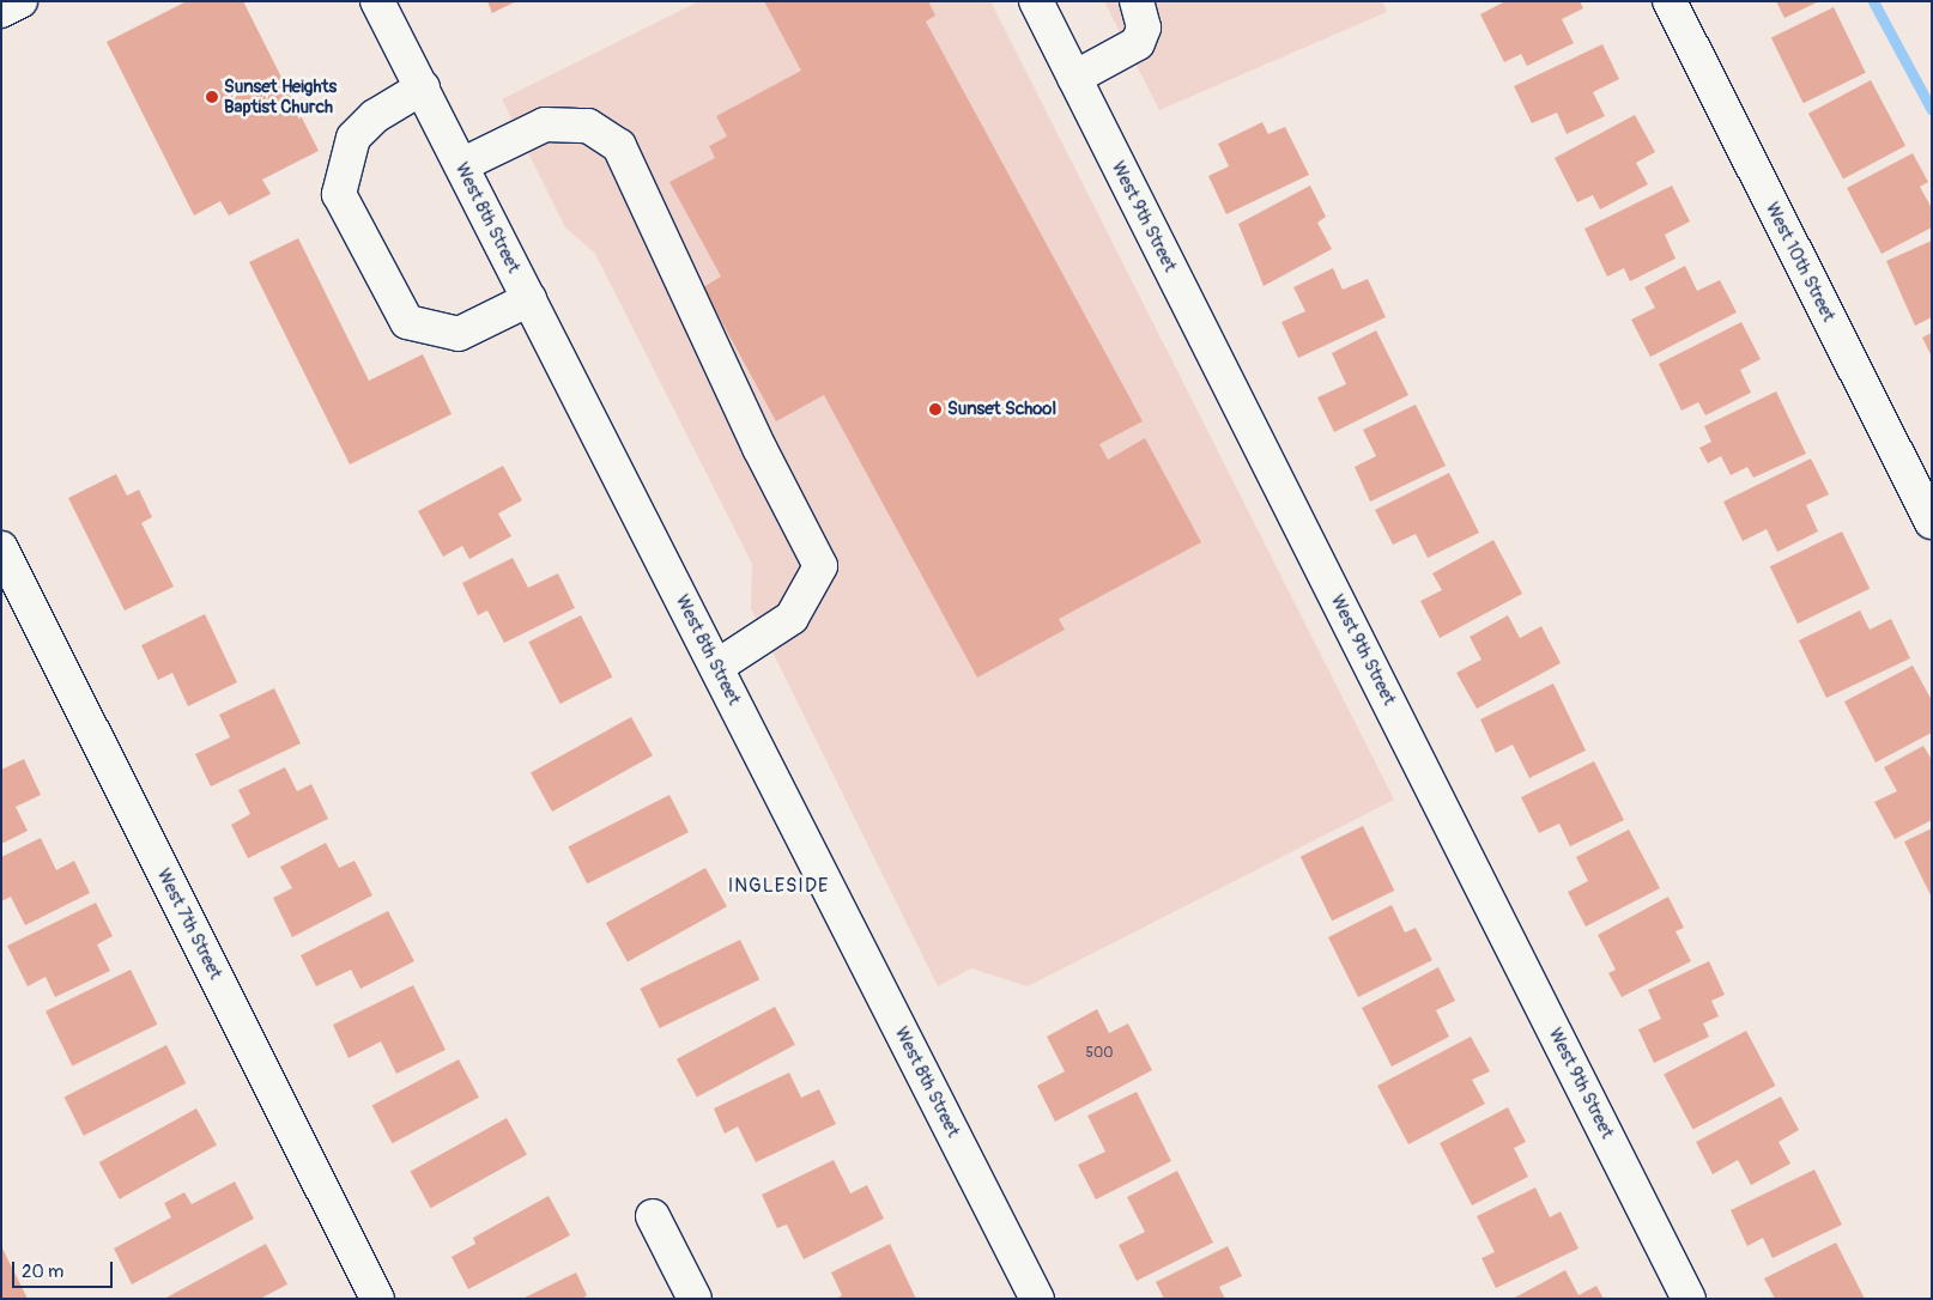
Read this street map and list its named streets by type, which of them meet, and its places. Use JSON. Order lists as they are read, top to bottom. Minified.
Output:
{"streets":{"street":["West 9th Street","West 8th Street","West 10th Street","West 7th Street"]},"districts":["INGLESIDE"],"places":["Sunset Heights Baptist Church","Sunset School"],"house_numbers":["500"],"scale_bar":"20 m"}
